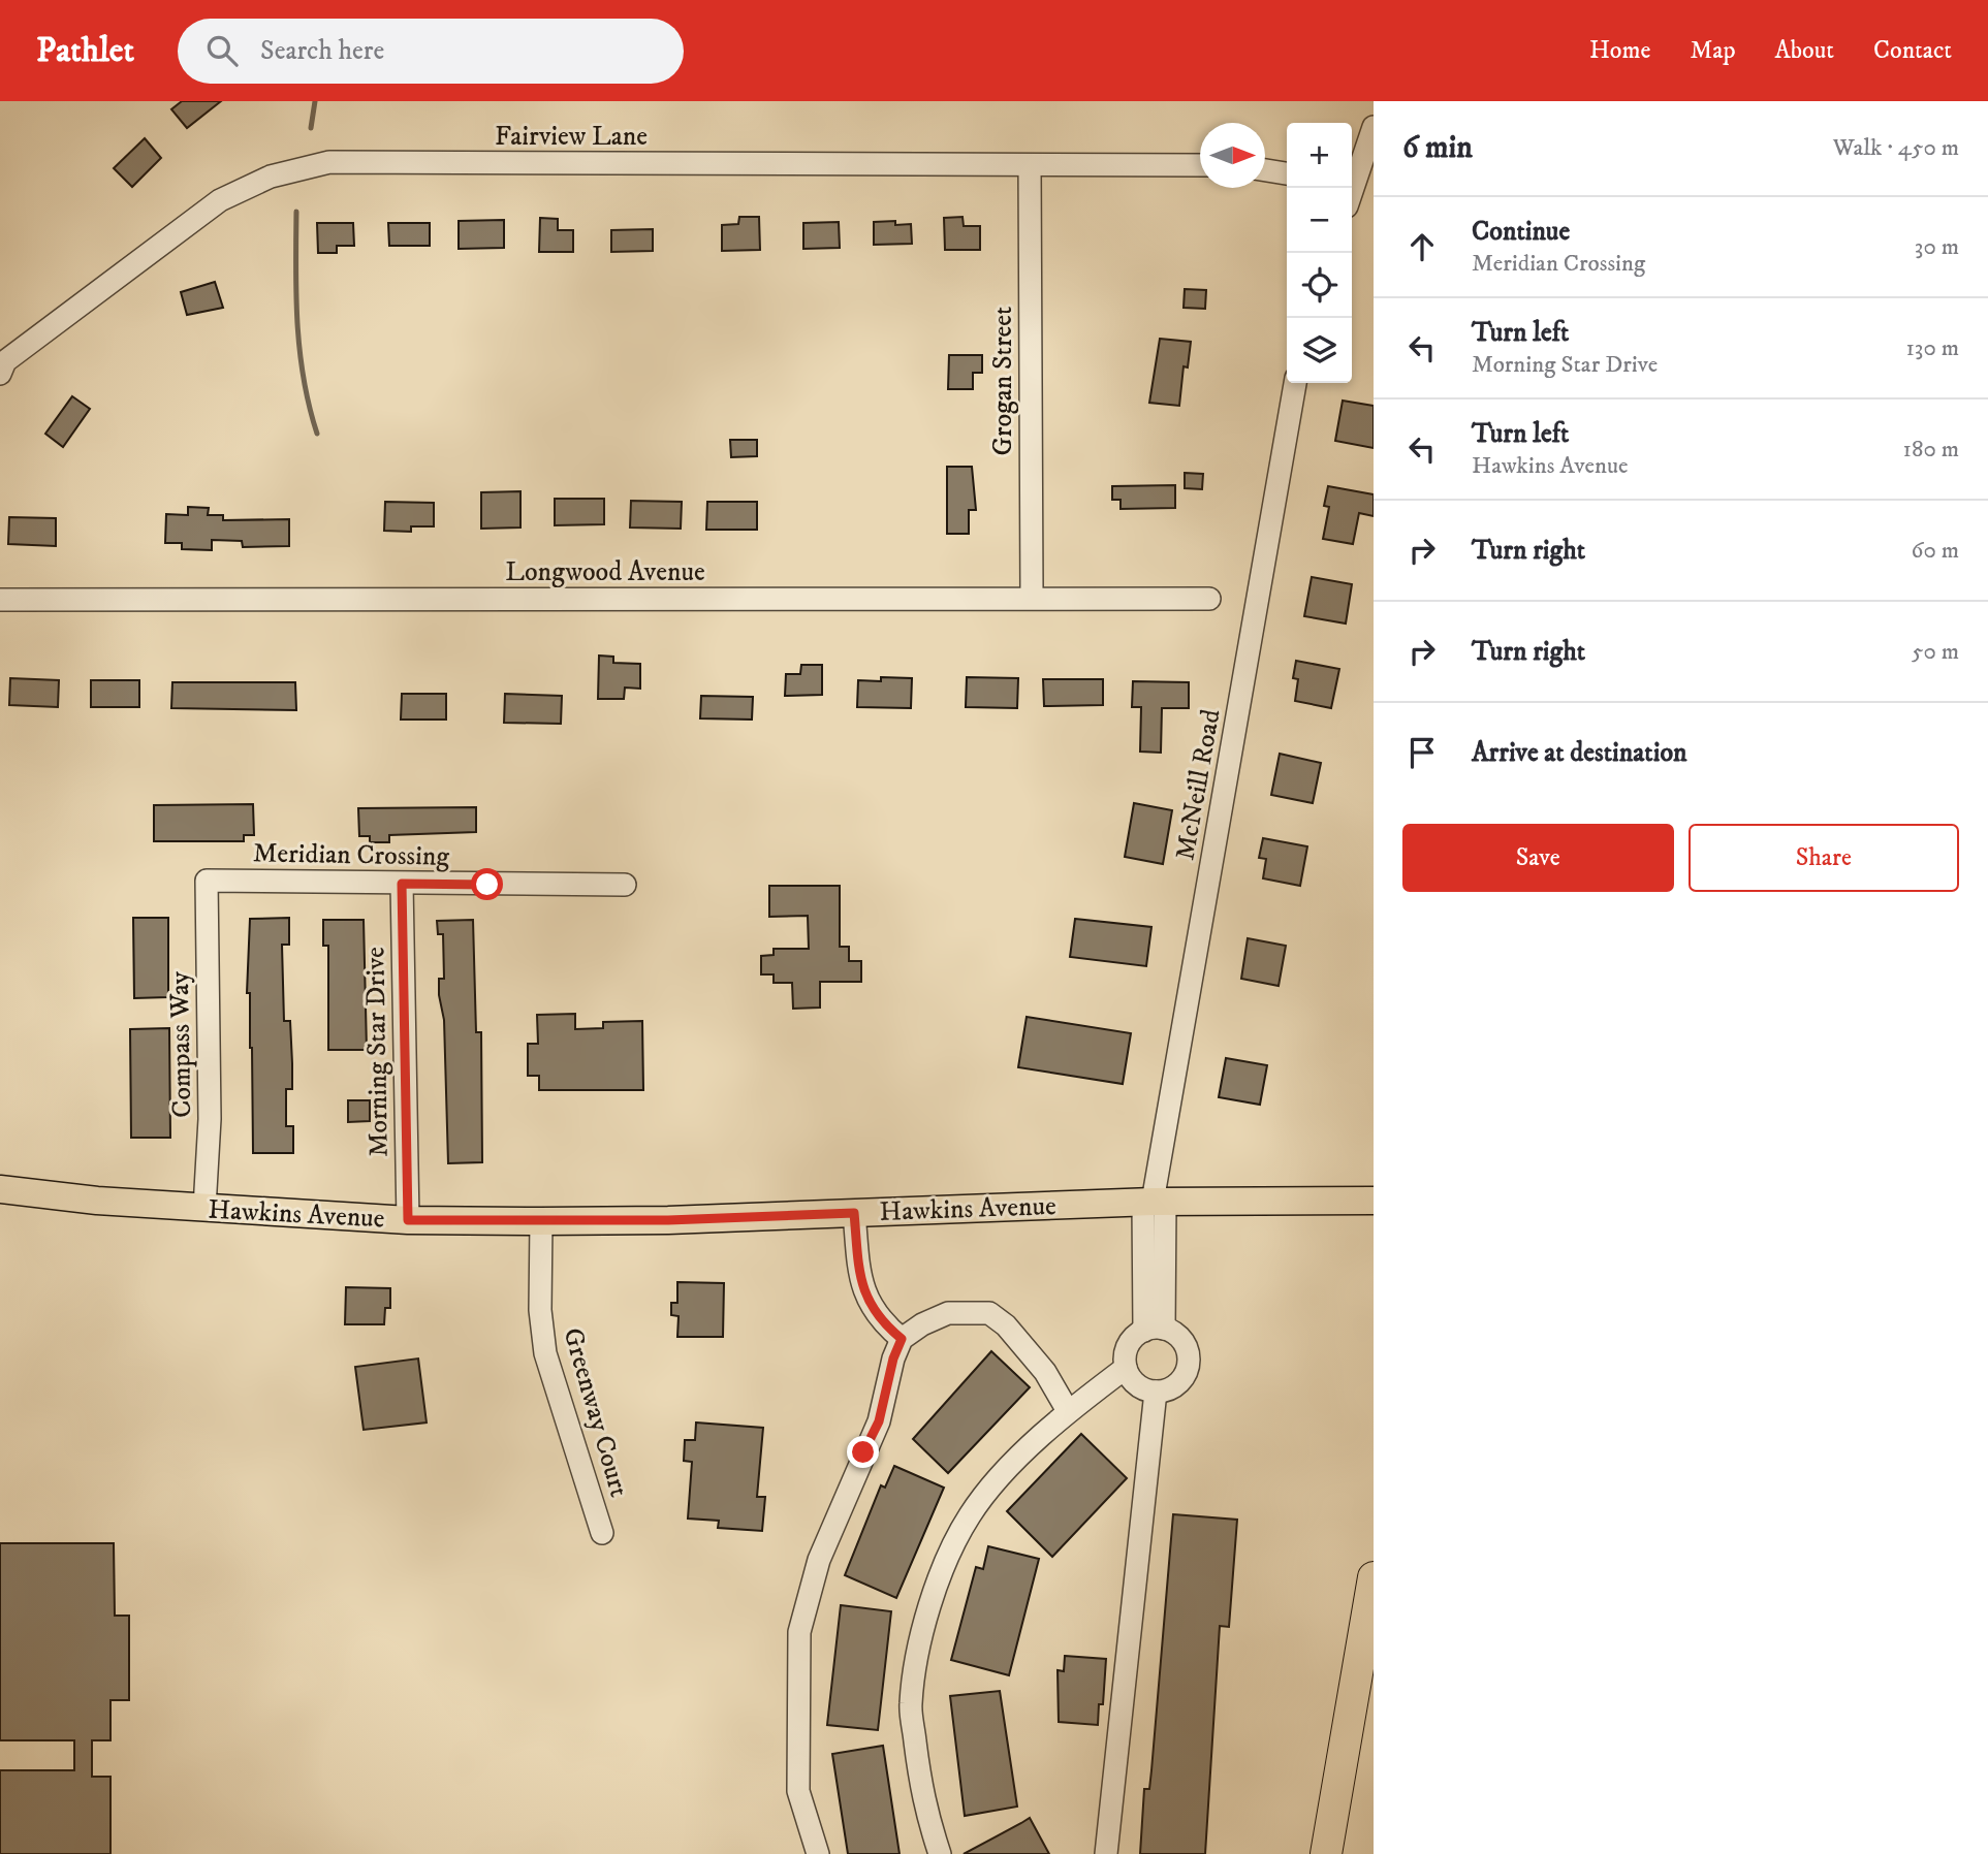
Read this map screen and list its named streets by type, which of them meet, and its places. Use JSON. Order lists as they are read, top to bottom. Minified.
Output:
{"streets":{"main road":["Hawkins Avenue"],"street":["Fairview Lane","Grogan Street","Longwood Avenue","McNeill Road","Meridian Crossing","Compass Way","Morning Star Drive","Greenway Court"]},"crossings":[["Fairview Lane","Grogan Street"],["Grogan Street","Longwood Avenue"],["McNeill Road","Hawkins Avenue"],["Meridian Crossing","Compass Way"],["Meridian Crossing","Morning Star Drive"],["Compass Way","Hawkins Avenue"],["Morning Star Drive","Hawkins Avenue"],["Hawkins Avenue","Greenway Court"]],"north":"right","page":{"header":"Pathlet","search":"Search here","nav":["Home","Map","About","Contact"],"heading":["6 min","Walk · 450 m"],"map_buttons":["+","−"],"list":[["Continue","Meridian Crossing","30 m"],["Turn left","Morning Star Drive","130 m"],["Turn left","Hawkins Avenue","180 m"],["Turn right","60 m"],["Turn right","50 m"],"Arrive at destination"],"buttons":["Save","Share"]}}
